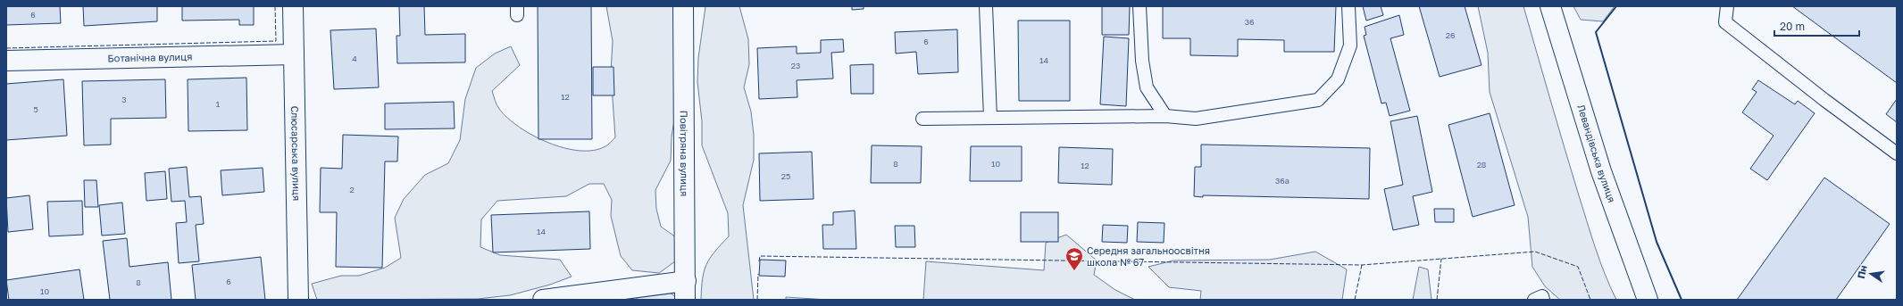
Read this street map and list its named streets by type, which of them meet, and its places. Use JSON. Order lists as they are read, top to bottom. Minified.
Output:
{"streets":{"street":["Ботанічна вулиця","Повітряна вулиця","Слюсарська вулиця","Левандівська вулиця"]},"crossings":[["Ботанічна вулиця","Слюсарська вулиця"]],"places":{"school or university":["Середня загальноосвітня школа № 67"]},"house_numbers":["6","36","26","6","4","14","23","12","3","1","5","8","10","28","12","25","36а","2","14","6","8","10"],"scale_bar":"20 m","north":"left"}
